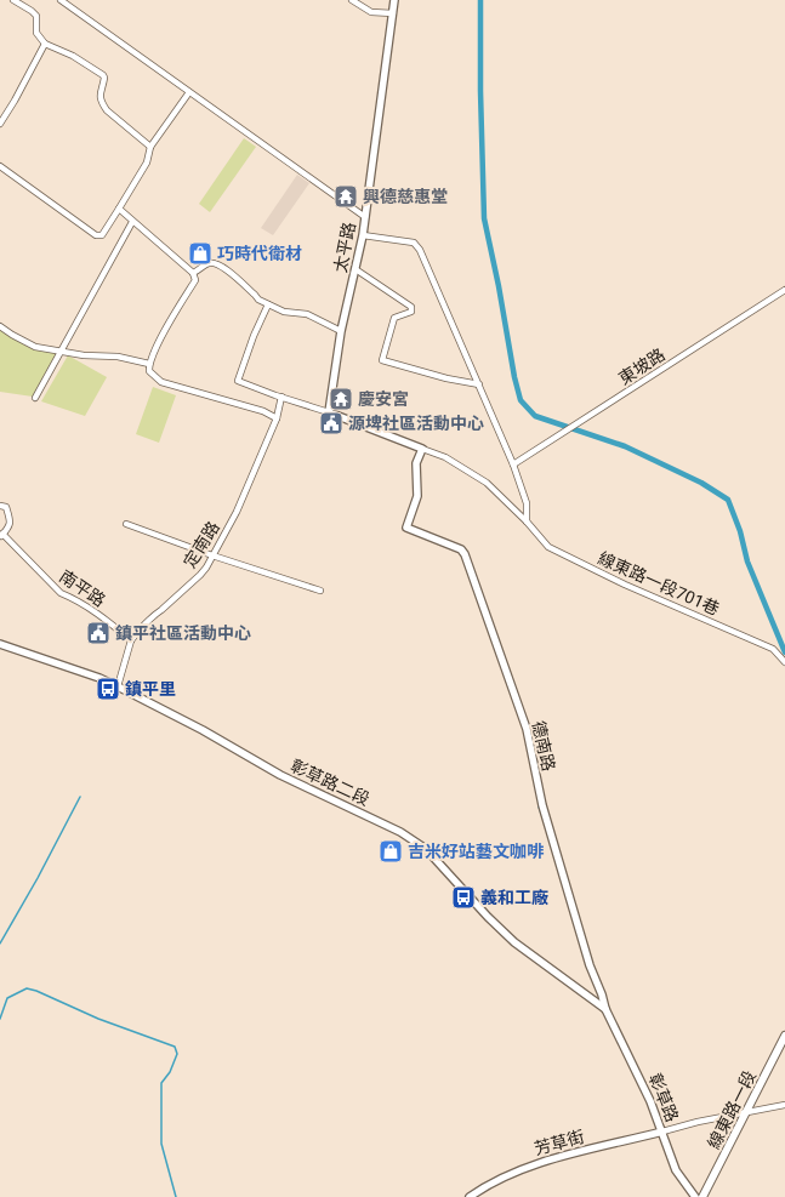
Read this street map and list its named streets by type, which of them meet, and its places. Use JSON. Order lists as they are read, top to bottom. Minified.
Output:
{"streets":{"main road":["線東路一段"],"street":["太平路","東坡路","定南路","線東路一段701巷","南平路","德南路","彰草路二段","彰草路","芳草街"]},"crossings":[["定南路","南平路"],["定南路","彰草路二段"],["線東路一段701巷","德南路"],["德南路","彰草路二段"],["德南路","彰草路"],["彰草路二段","彰草路"],["彰草路","芳草街"]],"places":{"temple":["興德慈惠堂","慶安宮"],"shop":["巧時代衛材","吉米好站藝文咖啡"],"public building":["源埤社區活動中心","鎮平社區活動中心"],"bus stop":["鎮平里","義和工廠"]}}
